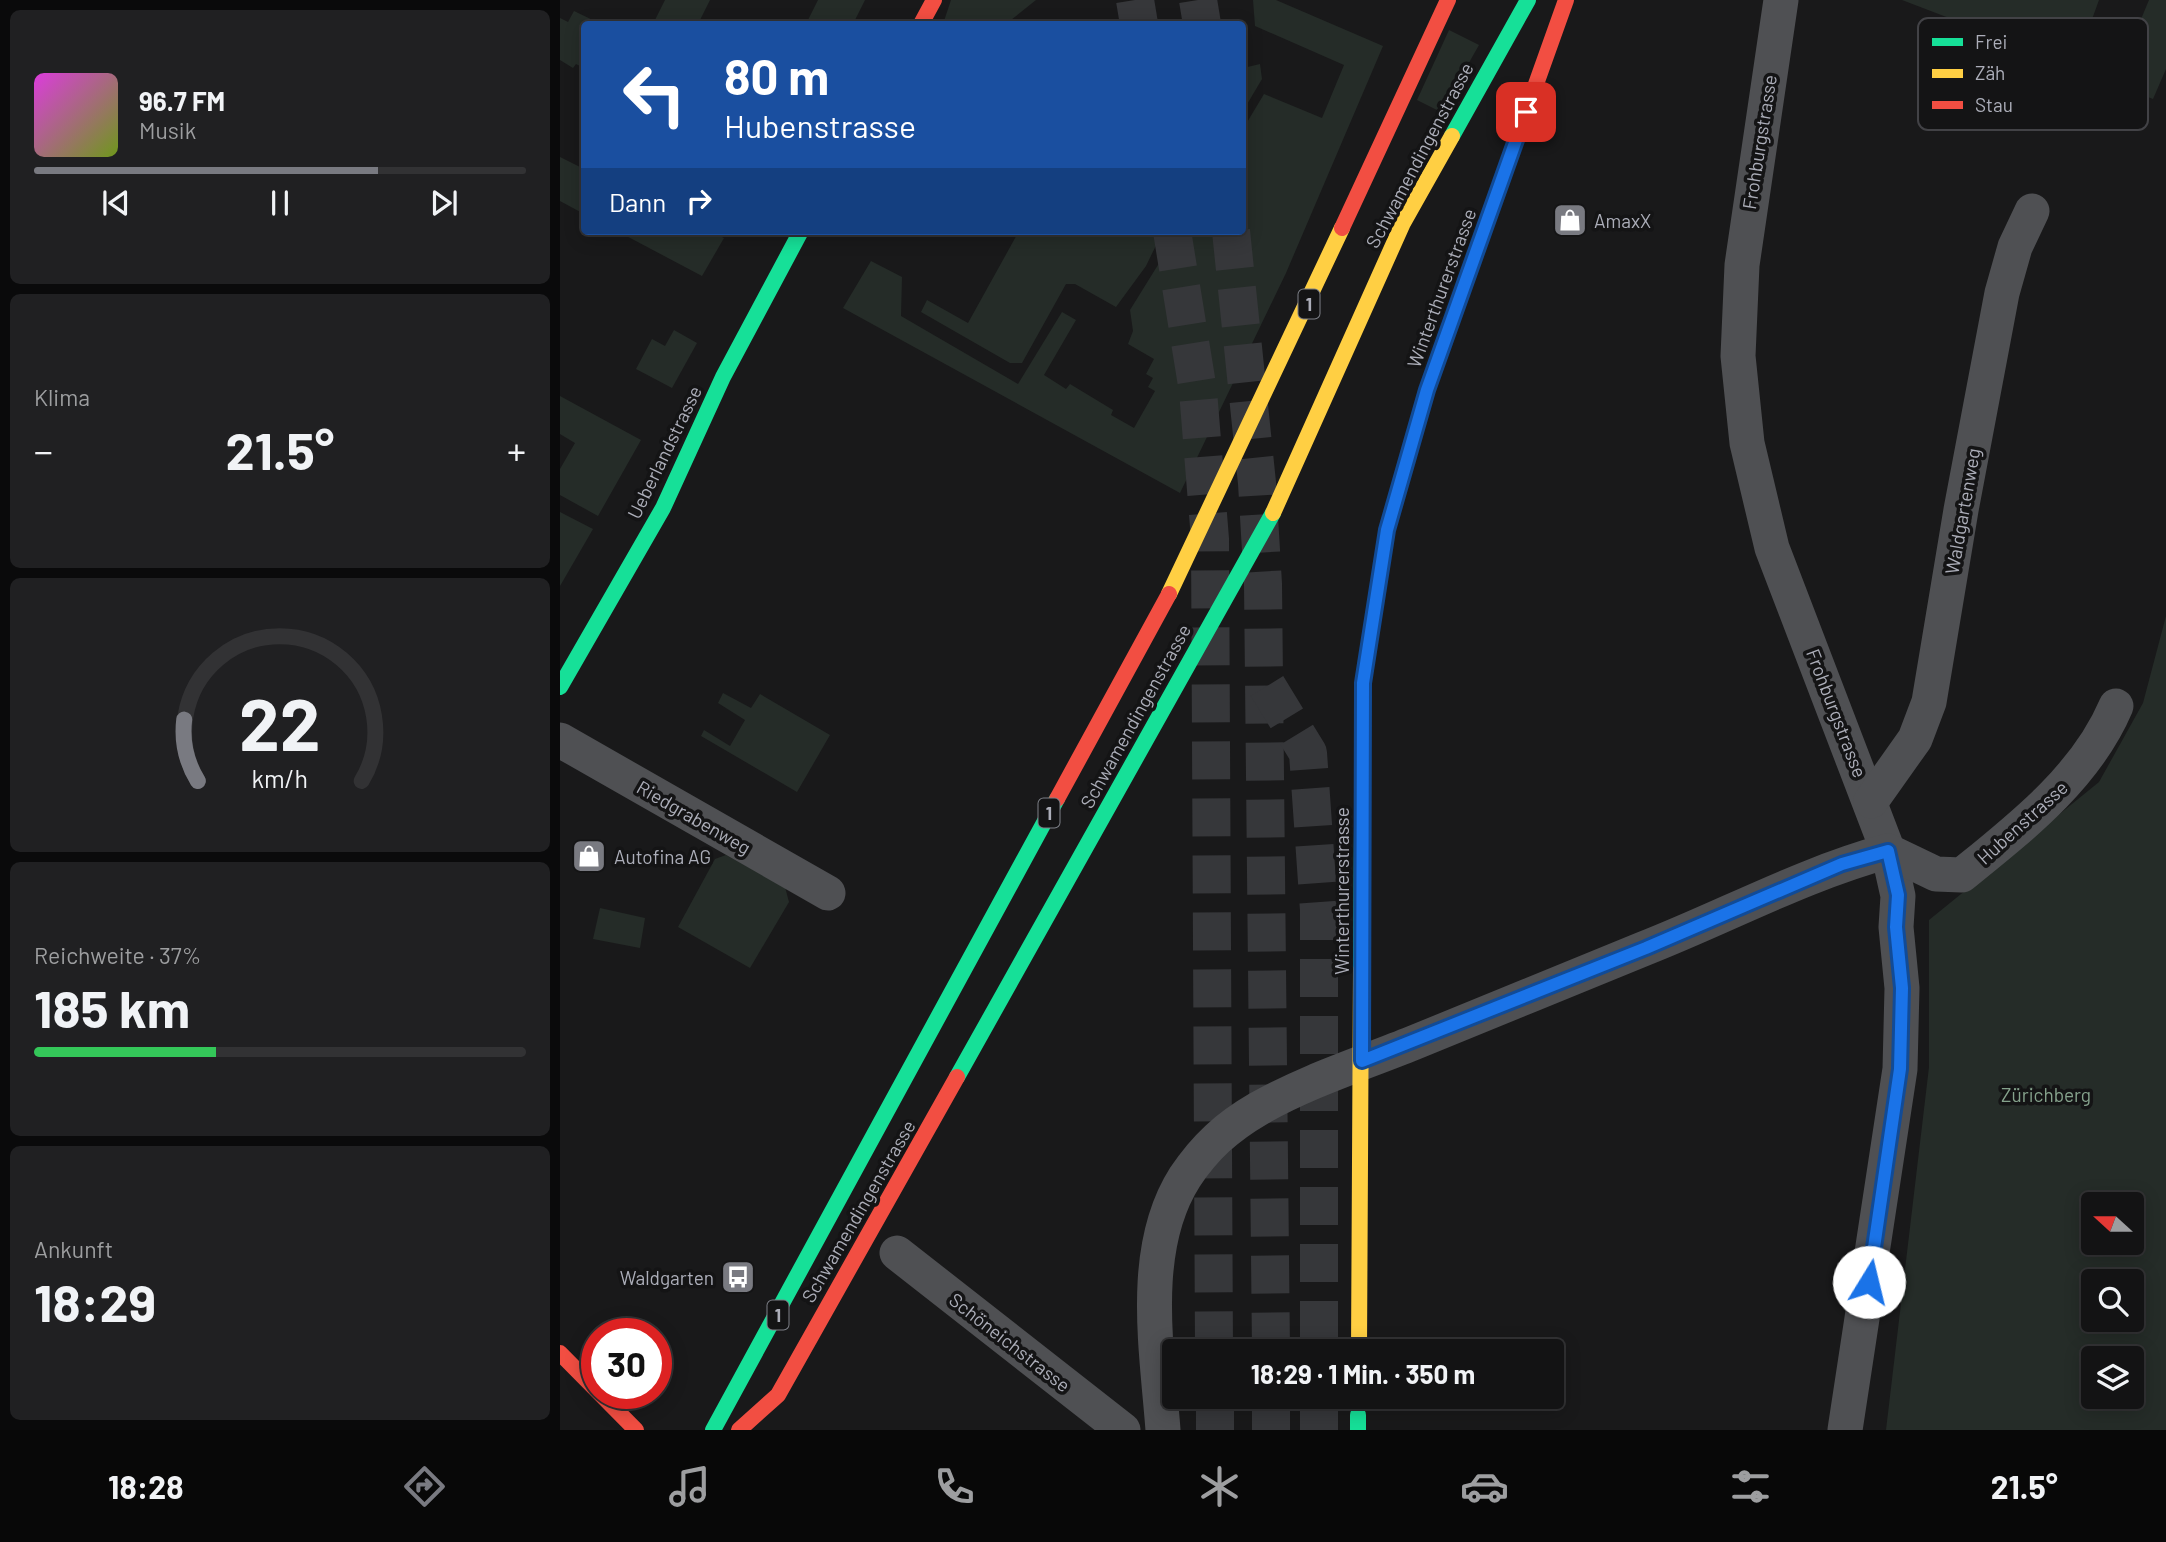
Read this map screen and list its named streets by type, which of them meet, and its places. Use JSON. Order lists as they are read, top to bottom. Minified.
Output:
{"streets":{"main road":["Schwamendingenstrasse","Winterthurerstrasse","1","Ueberlandstrasse"],"street":["Frohburgstrasse","Waldgartenweg","Riedgrabenweg","Hubenstrasse","Schöneichstrasse"]},"crossings":[["Frohburgstrasse","Waldgartenweg"],["Frohburgstrasse","Hubenstrasse"]],"parks":["Zürichberg"],"places":{"shop":["AmaxX","Autofina AG"],"bus stop":["Waldgarten"]},"legend":["Frei","Zäh","Stau"],"north":"left","page":{"turn":["80 m","Hubenstrasse"],"song":["96.7 FM","Musik"],"then":"Dann","tile":["Klima",["Reichweite · 37%","185 km"],["Ankunft","18:29"]],"heat":["−","21.5°","+"],"limit":"30","trip":"18:29 · 1 Min. · 350 m","tabs":["18:28","21.5°"],"gauge":["22","km/h"]}}
